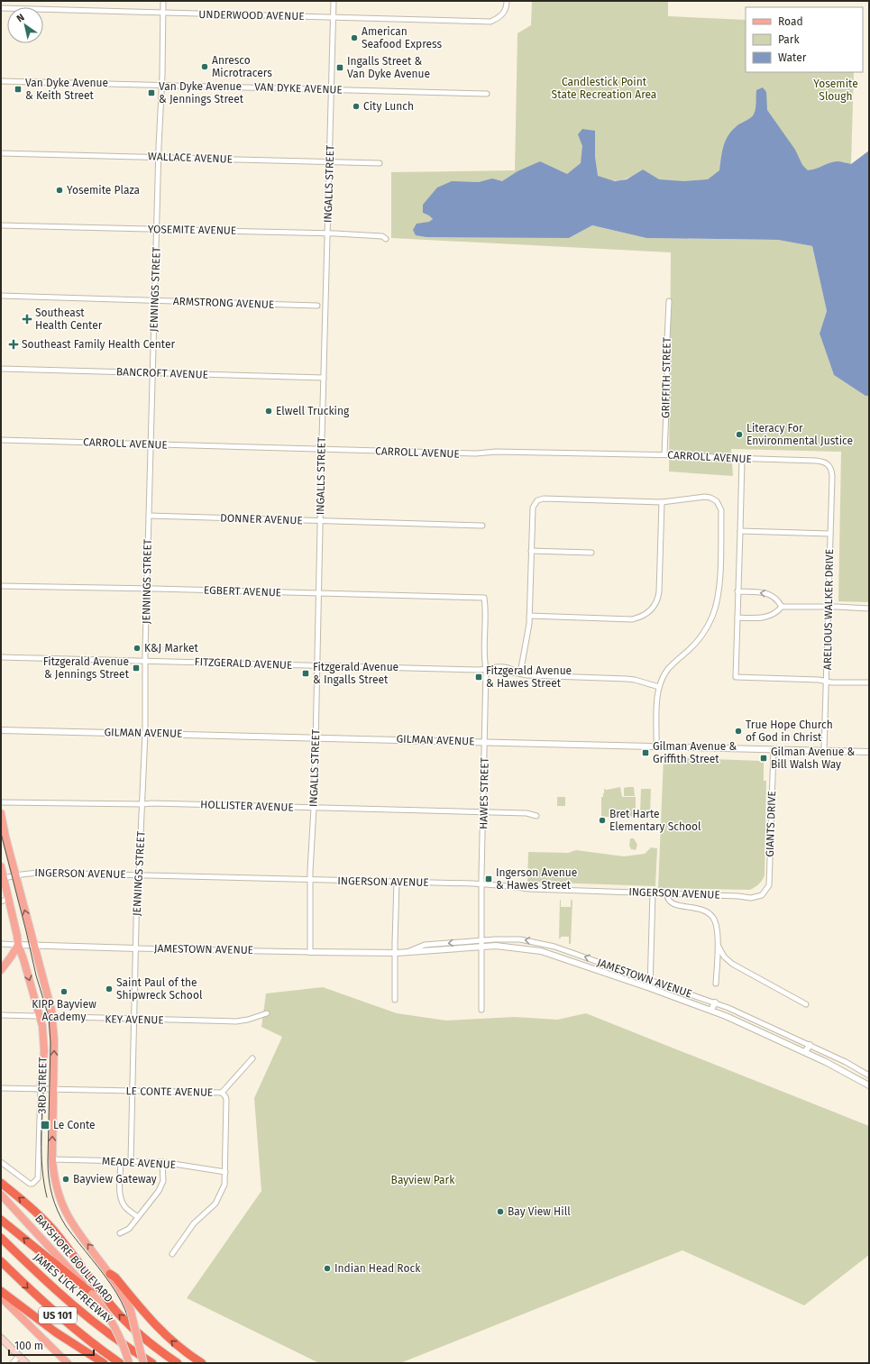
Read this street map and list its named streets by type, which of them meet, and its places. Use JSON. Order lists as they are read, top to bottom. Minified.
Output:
{"streets":{"highway":["JAMES LICK FREEWAY","US 101"],"main road":["3RD STREET","BAYSHORE BOULEVARD"],"street":["UNDERWOOD AVENUE","VAN DYKE AVENUE","WALLACE AVENUE","INGALLS STREET","YOSEMITE AVENUE","JENNINGS STREET","ARMSTRONG AVENUE","BANCROFT AVENUE","GRIFFITH STREET","CARROLL AVENUE","DONNER AVENUE","EGBERT AVENUE","ARELIOUS WALKER DRIVE","FITZGERALD AVENUE","GILMAN AVENUE","HAWES STREET","HOLLISTER AVENUE","GIANTS DRIVE","INGERSON AVENUE","JAMESTOWN AVENUE","KEY AVENUE","LE CONTE AVENUE","MEADE AVENUE"]},"crossings":[["UNDERWOOD AVENUE","INGALLS STREET"],["UNDERWOOD AVENUE","JENNINGS STREET"],["VAN DYKE AVENUE","INGALLS STREET"],["VAN DYKE AVENUE","JENNINGS STREET"],["WALLACE AVENUE","INGALLS STREET"],["WALLACE AVENUE","JENNINGS STREET"],["INGALLS STREET","YOSEMITE AVENUE"],["INGALLS STREET","BANCROFT AVENUE"],["INGALLS STREET","CARROLL AVENUE"],["INGALLS STREET","DONNER AVENUE"],["INGALLS STREET","EGBERT AVENUE"],["INGALLS STREET","FITZGERALD AVENUE"],["INGALLS STREET","GILMAN AVENUE"],["INGALLS STREET","HOLLISTER AVENUE"],["INGALLS STREET","INGERSON AVENUE"],["INGALLS STREET","JAMESTOWN AVENUE"],["YOSEMITE AVENUE","JENNINGS STREET"],["JENNINGS STREET","ARMSTRONG AVENUE"],["JENNINGS STREET","BANCROFT AVENUE"],["JENNINGS STREET","CARROLL AVENUE"],["JENNINGS STREET","DONNER AVENUE"],["JENNINGS STREET","EGBERT AVENUE"],["JENNINGS STREET","FITZGERALD AVENUE"],["JENNINGS STREET","GILMAN AVENUE"],["JENNINGS STREET","HOLLISTER AVENUE"],["JENNINGS STREET","INGERSON AVENUE"],["JENNINGS STREET","JAMESTOWN AVENUE"],["JENNINGS STREET","KEY AVENUE"],["JENNINGS STREET","LE CONTE AVENUE"],["JENNINGS STREET","MEADE AVENUE"],["GRIFFITH STREET","CARROLL AVENUE"],["CARROLL AVENUE","ARELIOUS WALKER DRIVE"],["EGBERT AVENUE","HAWES STREET"],["ARELIOUS WALKER DRIVE","GILMAN AVENUE"],["FITZGERALD AVENUE","HAWES STREET"],["GILMAN AVENUE","HAWES STREET"],["GILMAN AVENUE","GIANTS DRIVE"],["HAWES STREET","HOLLISTER AVENUE"],["HAWES STREET","INGERSON AVENUE"],["HAWES STREET","JAMESTOWN AVENUE"],["GIANTS DRIVE","INGERSON AVENUE"],["INGERSON AVENUE","3RD STREET"],["JAMESTOWN AVENUE","3RD STREET"],["KEY AVENUE","3RD STREET"],["3RD STREET","LE CONTE AVENUE"],["3RD STREET","MEADE AVENUE"],["LE CONTE AVENUE","MEADE AVENUE"]],"parks":["Candlestick Point State Recreation Area","Yosemite Slough","Bayview Park"],"places":{"other":["American Seafood Express","Anresco Microtracers","City Lunch","Yosemite Plaza","Elwell Trucking","Literacy For Environmental Justice","K&J Market","True Hope Church of God in Christ","Bret Harte Elementary School","Saint Paul of the Shipwreck School","KIPP Bayview Academy","Bayview Gateway","Bay View Hill","Indian Head Rock"],"transit":["Ingalls Street & Van Dyke Avenue","Van Dyke Avenue & Keith Street","Van Dyke Avenue & Jennings Street","Fitzgerald Avenue & Jennings Street","Fitzgerald Avenue & Ingalls Street","Fitzgerald Avenue & Hawes Street","Gilman Avenue & Griffith Street","Gilman Avenue & Bill Walsh Way","Ingerson Avenue & Hawes Street","Le Conte"],"health":["Southeast Health Center","Southeast Family Health Center"]},"legend":["Road","Park","Water"],"scale_bar":"100 m","north":"top left"}
